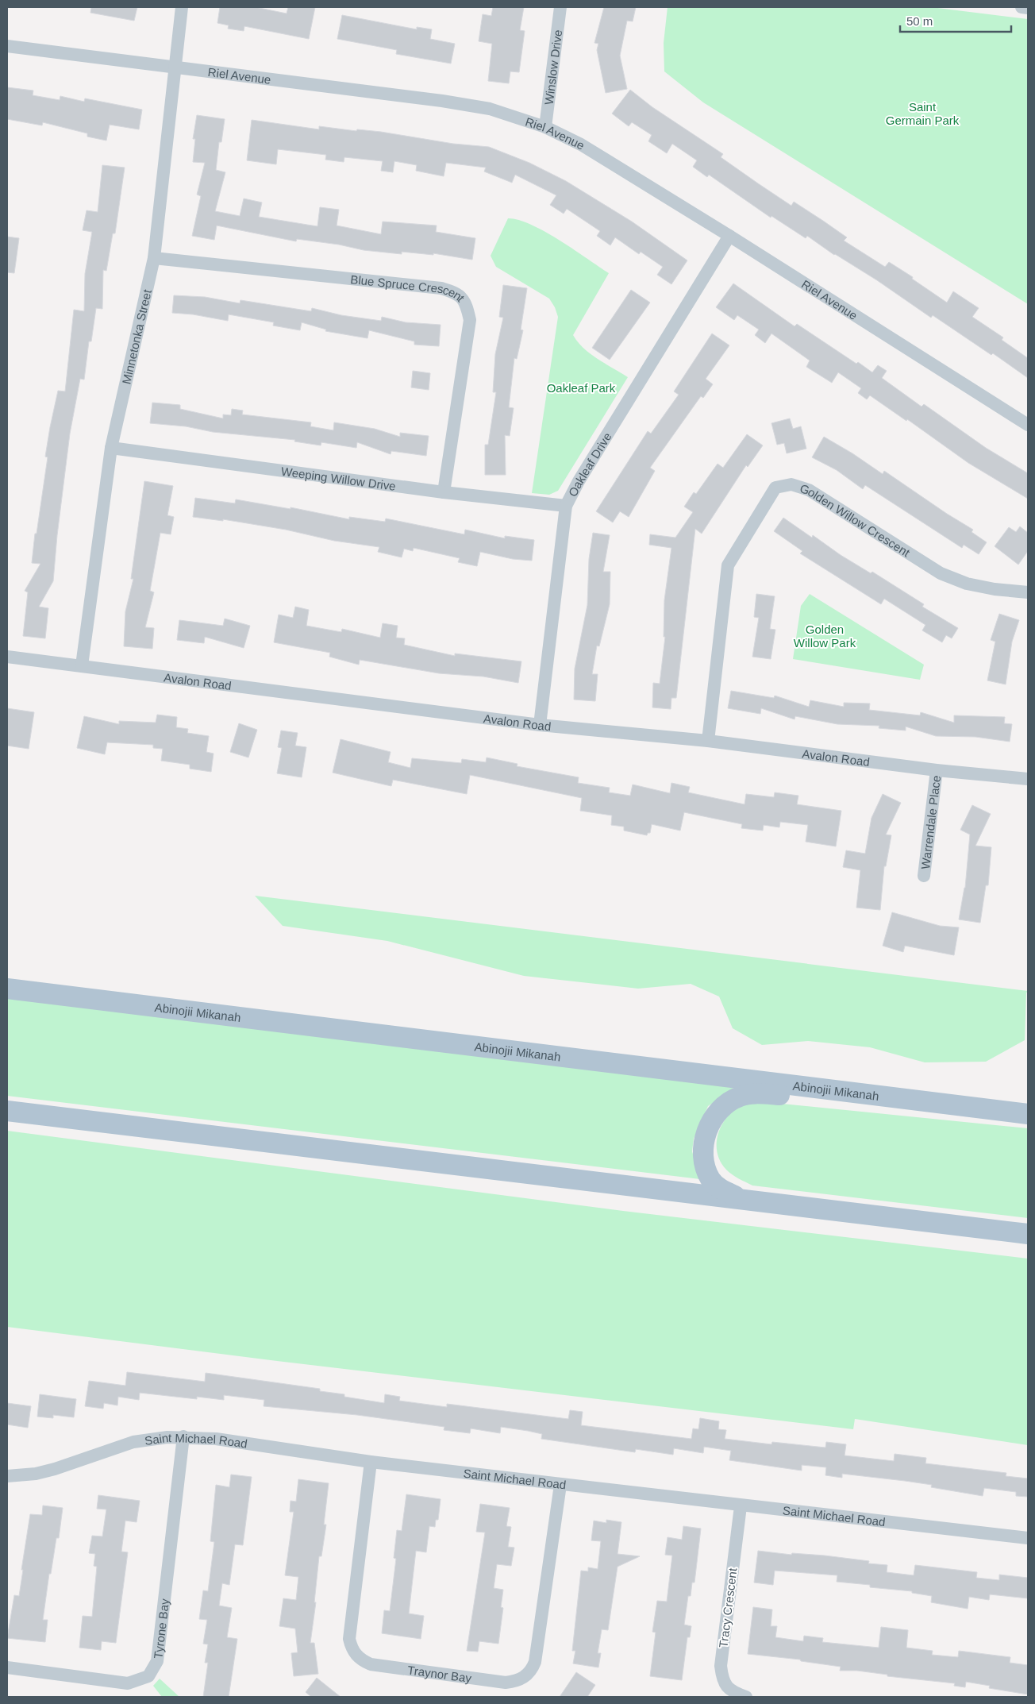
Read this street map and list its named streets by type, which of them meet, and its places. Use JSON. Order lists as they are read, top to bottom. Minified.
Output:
{"streets":{"main road":["Abinojii Mikanah"],"street":["Winslow Drive","Riel Avenue","Blue Spruce Crescent","Minnetonka Street","Oakleaf Drive","Weeping Willow Drive","Golden Willow Crescent","Avalon Road","Warrendale Place","Saint Michael Road","Tracy Crescent","Tyrone Bay","Traynor Bay"]},"crossings":[["Winslow Drive","Riel Avenue"],["Riel Avenue","Minnetonka Street"],["Riel Avenue","Oakleaf Drive"],["Blue Spruce Crescent","Minnetonka Street"],["Blue Spruce Crescent","Weeping Willow Drive"],["Minnetonka Street","Weeping Willow Drive"],["Minnetonka Street","Avalon Road"],["Oakleaf Drive","Weeping Willow Drive"],["Oakleaf Drive","Avalon Road"],["Golden Willow Crescent","Avalon Road"],["Avalon Road","Warrendale Place"],["Saint Michael Road","Tracy Crescent"],["Saint Michael Road","Tyrone Bay"],["Saint Michael Road","Traynor Bay"]],"parks":["Saint Germain Park","Oakleaf Park","Golden Willow Park"],"scale_bar":"50 m"}
